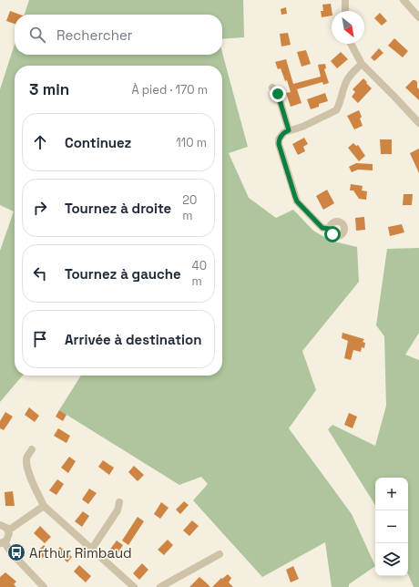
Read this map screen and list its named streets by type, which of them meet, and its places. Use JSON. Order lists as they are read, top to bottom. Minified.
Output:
{"places":{"bus stop":["Arthur Rimbaud"]},"north":"bottom right","page":{"search":"Rechercher","heading":["3 min","À pied · 170 m"],"list":[["Continuez","110 m"],["Tournez à droite","20 m"],["Tournez à gauche","40 m"],"Arrivée à destination"],"map_buttons":["+","−"]}}
